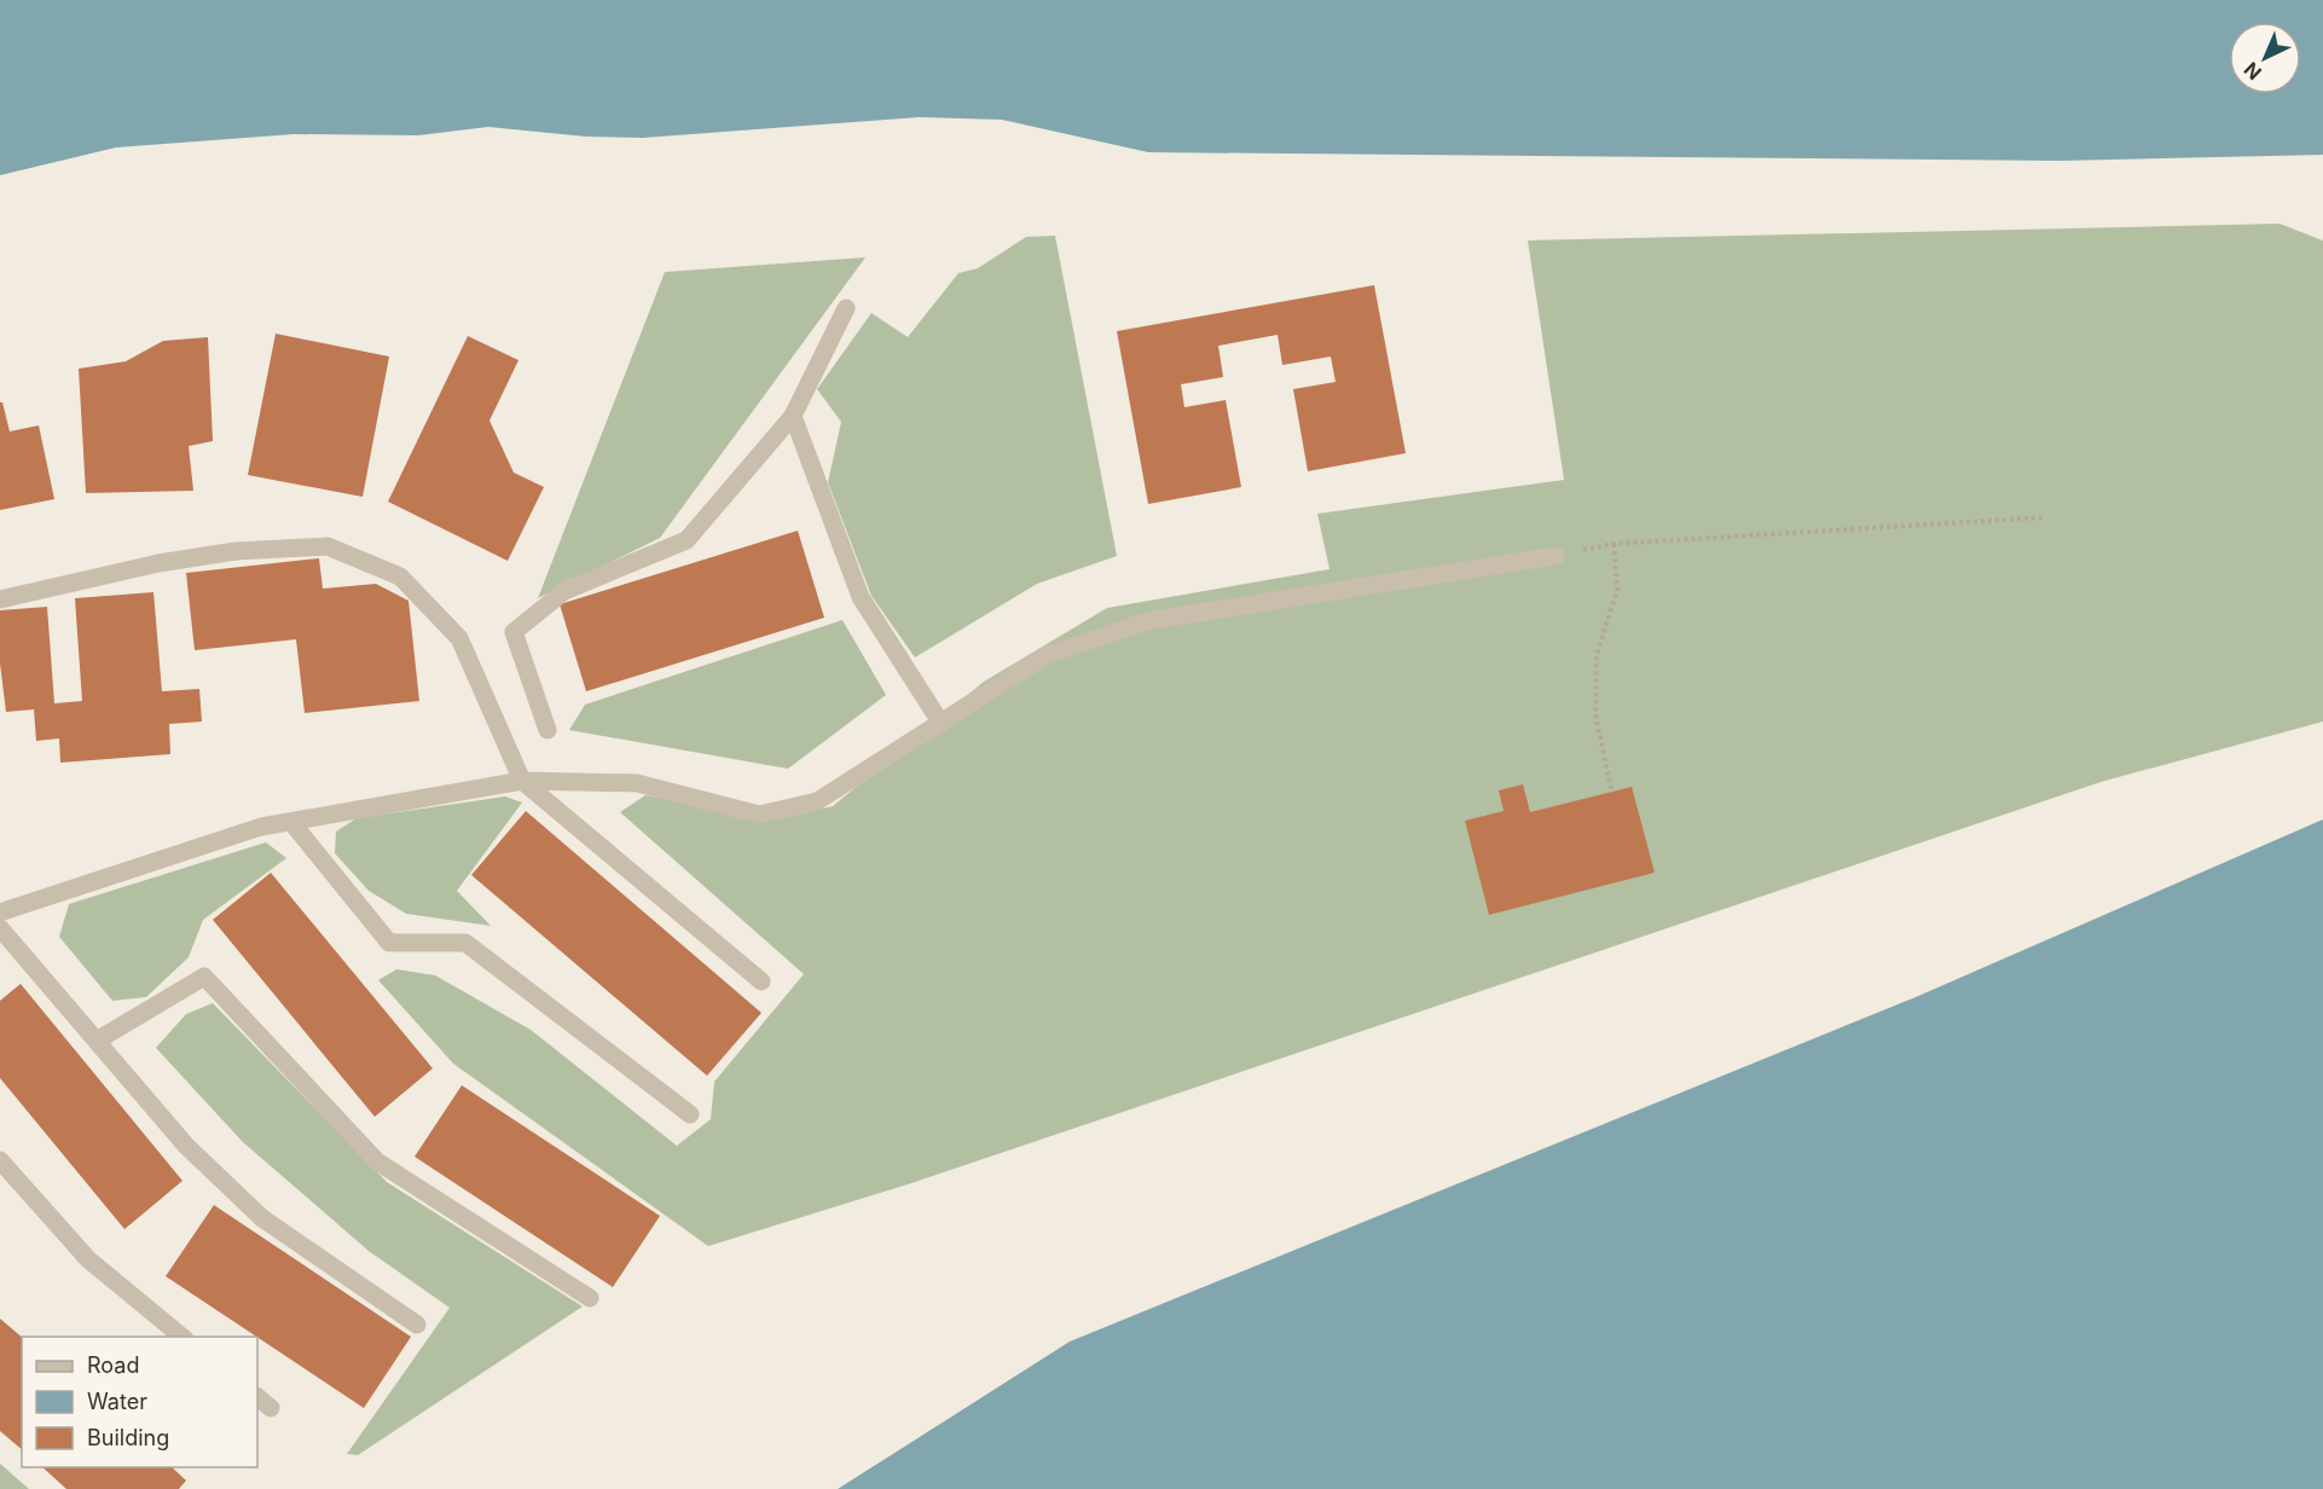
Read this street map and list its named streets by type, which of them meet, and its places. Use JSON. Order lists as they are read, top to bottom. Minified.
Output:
{"legend":["Road","Water","Building"],"north":"bottom left"}
